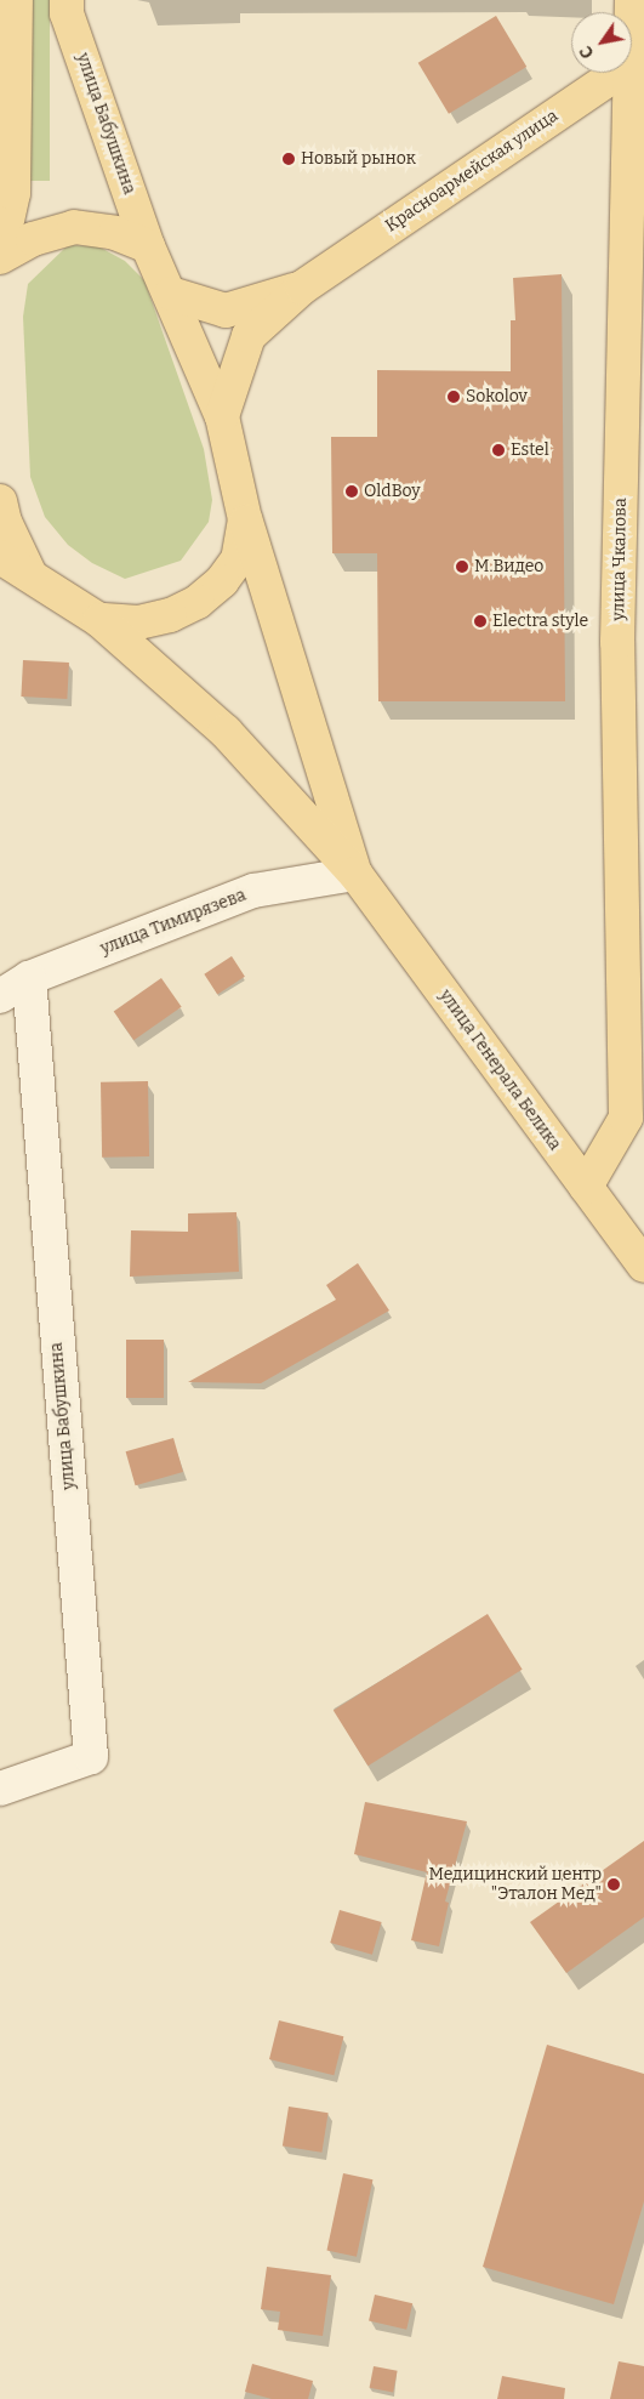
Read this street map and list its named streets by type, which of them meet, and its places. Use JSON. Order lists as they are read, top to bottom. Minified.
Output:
{"streets":{"main road":["улица Бабушкина","Красноармейская улица","улица Чкалова","улица Генерала Белика"],"street":["улица Тимирязева"]},"crossings":[["улица Бабушкина","улица Тимирязева"],["улица Бабушкина","улица Генерала Белика"],["Красноармейская улица","улица Чкалова"],["улица Чкалова","улица Генерала Белика"],["улица Тимирязева","улица Генерала Белика"]],"places":["Новый рынок","Sokolov","Estel","OldBoy","М.Видео","Electra style","Медицинский центр \"Эталон Мед\""],"north":"bottom left"}
